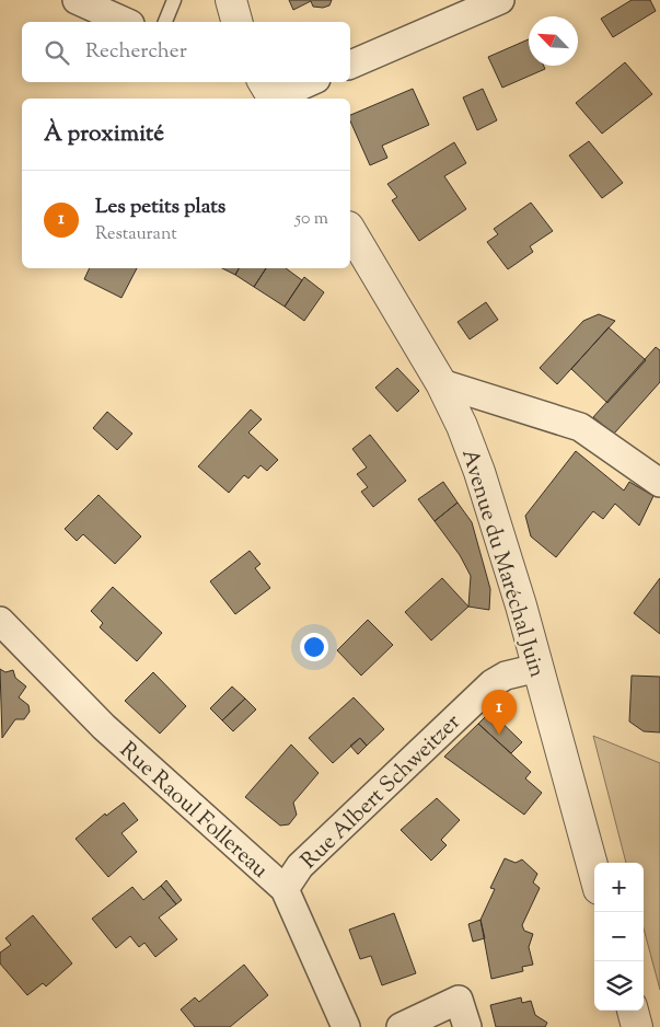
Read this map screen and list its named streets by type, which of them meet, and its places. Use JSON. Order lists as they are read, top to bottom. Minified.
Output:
{"streets":{"street":["Avenue du Maréchal Juin","Rue Albert Schweitzer","Rue Raoul Follereau"]},"crossings":[["Avenue du Maréchal Juin","Rue Albert Schweitzer"],["Rue Albert Schweitzer","Rue Raoul Follereau"]],"north":"top left","page":{"search":"Rechercher","heading":"À proximité","list":[{"mark":"1","name":"Les petits plats","note":"Restaurant","value":"50 m"}],"pins":"1","map_buttons":["+","−"]}}
